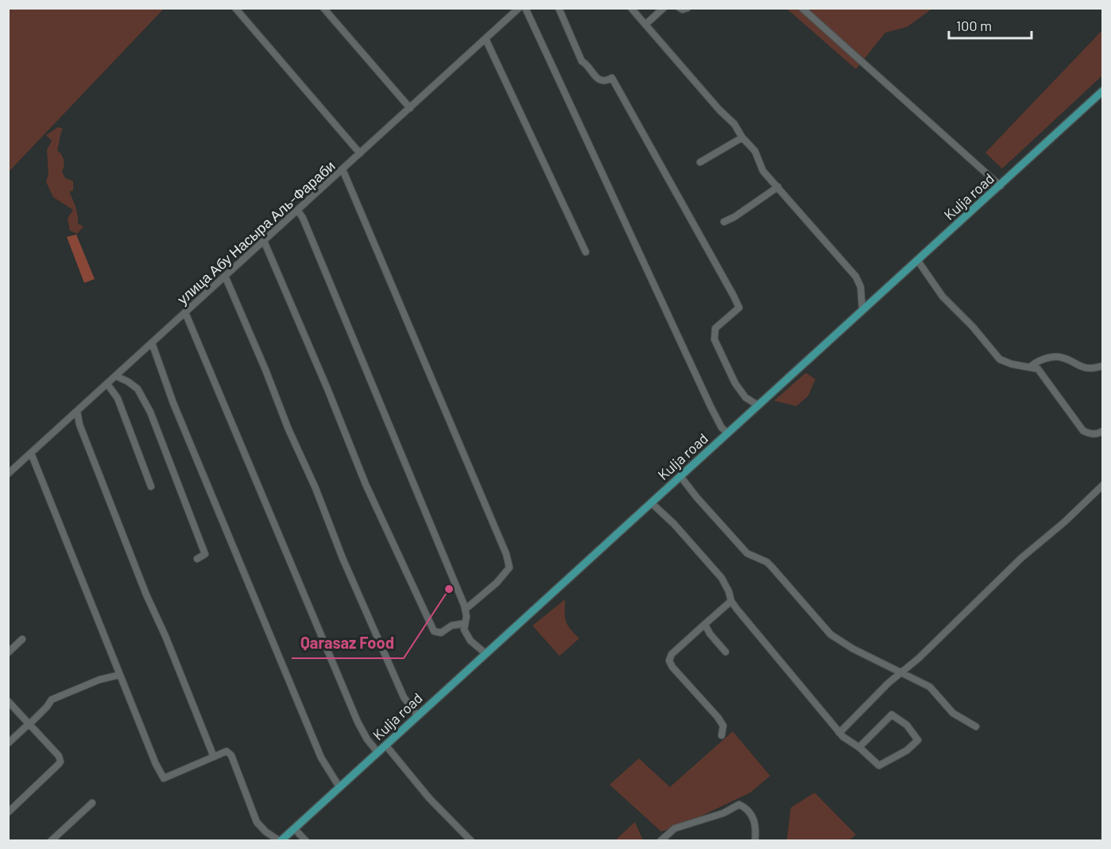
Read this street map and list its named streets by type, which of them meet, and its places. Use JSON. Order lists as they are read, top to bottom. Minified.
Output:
{"streets":{"main road":["Kulja road"],"street":["улица Абу Насыра Аль-Фараби"]},"places":["Qarasaz Food"],"scale_bar":"100 m"}
